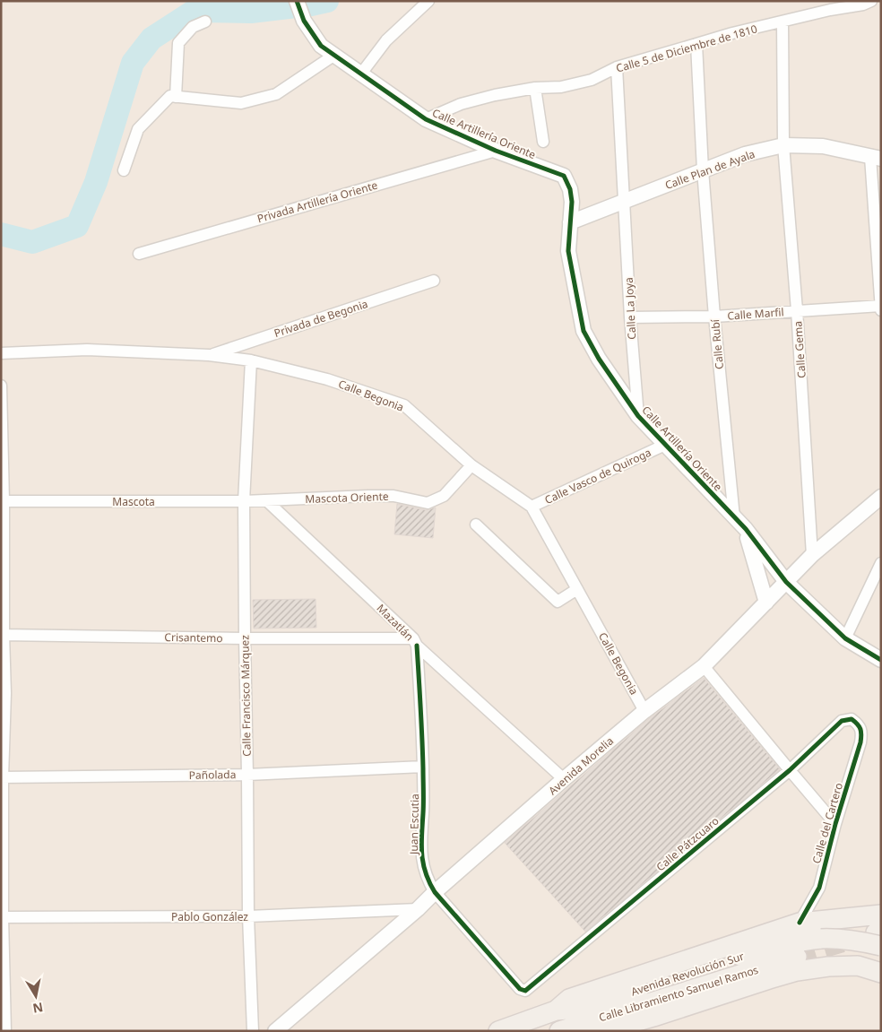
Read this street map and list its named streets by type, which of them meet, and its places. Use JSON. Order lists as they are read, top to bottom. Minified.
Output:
{"streets":{"main road":["Avenida Revolución Sur","Calle Libramiento Samuel Ramos"],"street":["Calle 5 de Diciembre de 1810","Calle Artillería Oriente","Calle Plan de Ayala","Privada Artillería Oriente","Calle La Joya","Calle Marfil","Privada de Begonia","Calle Rubí","Calle Gema","Calle Begonia","Calle Vasco de Quiroga","Mascota Oriente","Mascota","Mazatlán","Crisantemo","Calle Francisco Márquez","Avenida Morelia","Pañolada","Calle del Cartero","Juan Escutia","Calle Pátzcuaro","Pablo González"]},"crossings":[["Calle 5 de Diciembre de 1810","Calle Artillería Oriente"],["Calle 5 de Diciembre de 1810","Calle La Joya"],["Calle 5 de Diciembre de 1810","Calle Rubí"],["Calle 5 de Diciembre de 1810","Calle Gema"],["Calle Artillería Oriente","Calle Plan de Ayala"],["Calle Artillería Oriente","Privada Artillería Oriente"],["Calle Artillería Oriente","Calle La Joya"],["Calle Artillería Oriente","Calle Rubí"],["Calle Artillería Oriente","Calle Vasco de Quiroga"],["Calle Artillería Oriente","Avenida Morelia"],["Calle Plan de Ayala","Calle La Joya"],["Calle Plan de Ayala","Calle Rubí"],["Calle Plan de Ayala","Calle Gema"],["Calle La Joya","Calle Marfil"],["Calle Marfil","Calle Rubí"],["Calle Marfil","Calle Gema"],["Privada de Begonia","Calle Begonia"],["Calle Gema","Avenida Morelia"],["Calle Begonia","Calle Vasco de Quiroga"],["Calle Begonia","Mascota Oriente"],["Calle Begonia","Calle Francisco Márquez"],["Calle Begonia","Avenida Morelia"],["Mascota Oriente","Mascota"],["Mascota Oriente","Mazatlán"],["Mascota","Mazatlán"],["Mascota","Calle Francisco Márquez"],["Mazatlán","Crisantemo"],["Mazatlán","Avenida Morelia"],["Mazatlán","Juan Escutia"],["Crisantemo","Calle Francisco Márquez"],["Crisantemo","Juan Escutia"],["Calle Francisco Márquez","Pañolada"],["Calle Francisco Márquez","Pablo González"],["Avenida Morelia","Calle del Cartero"],["Avenida Morelia","Juan Escutia"],["Avenida Morelia","Pablo González"],["Pañolada","Juan Escutia"],["Calle del Cartero","Calle Pátzcuaro"],["Juan Escutia","Calle Pátzcuaro"]],"north":"bottom"}
